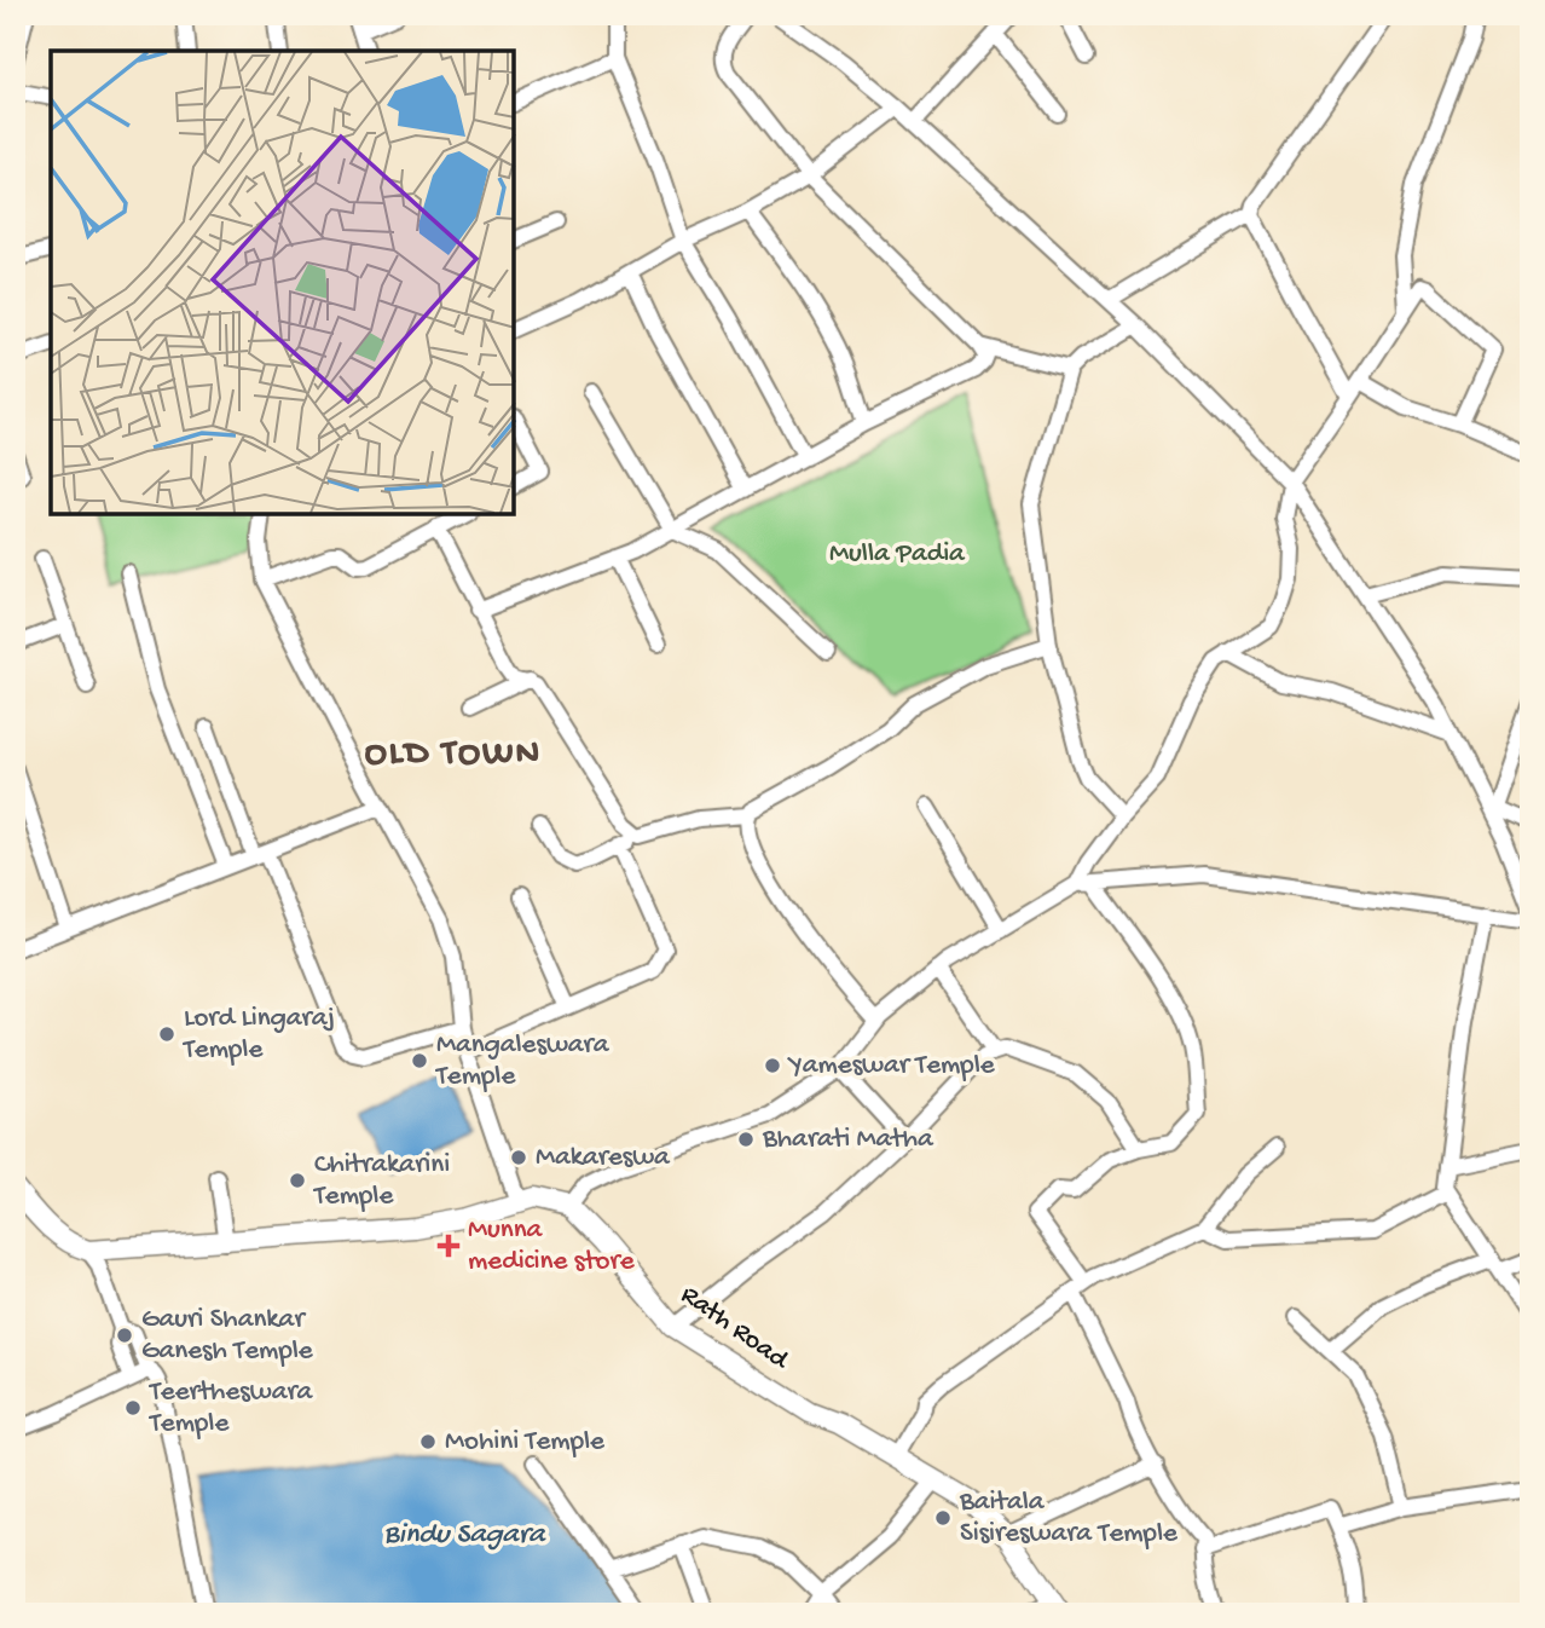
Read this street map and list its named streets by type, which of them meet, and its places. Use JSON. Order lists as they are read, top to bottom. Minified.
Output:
{"streets":{"street":["Rath Road"]},"districts":["OLD TOWN"],"water":["Bindu Sagara"],"parks":["Mulla Padia"],"places":{"other":["Lord Lingaraj Temple","Mangaleswara Temple","Yameswar Temple","Bharati Matha","Makareswa","Chitrakarini Temple","Gauri Shankar Ganesh Temple","Teertheswara Temple","Mohini Temple","Baitala Sisireswara Temple"],"health":["Munna medicine store"]}}
